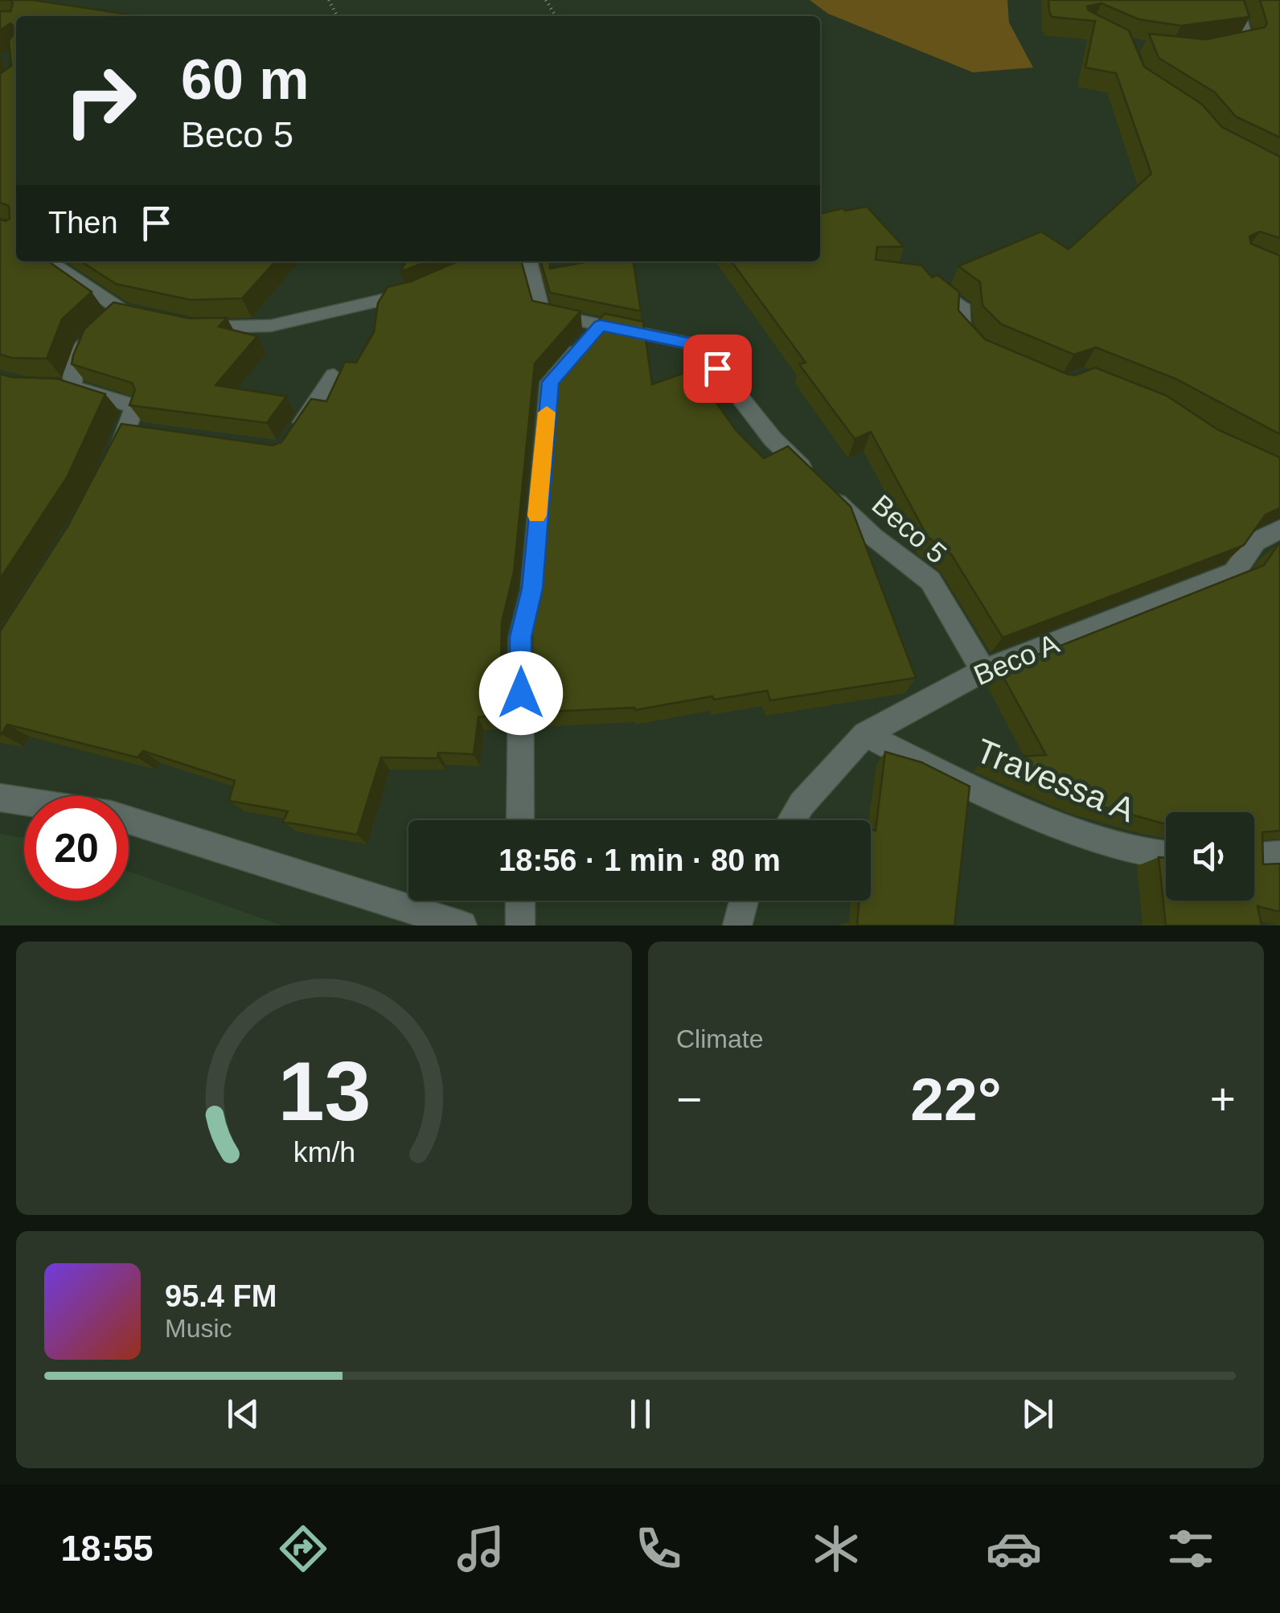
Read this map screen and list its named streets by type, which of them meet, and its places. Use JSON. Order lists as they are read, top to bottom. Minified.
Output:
{"streets":{"street":["Beco 5","Beco A","Travessa A"]},"crossings":[["Beco 5","Beco A"],["Beco A","Travessa A"]],"page":{"turn":["60 m","Beco 5"],"then":"Then","limit":"20","trip":"18:56 · 1 min · 80 m","tile":"Climate","heat":["−","22°","+"],"song":["95.4 FM","Music"],"tabs":"18:55","gauge":["13","km/h"]}}
